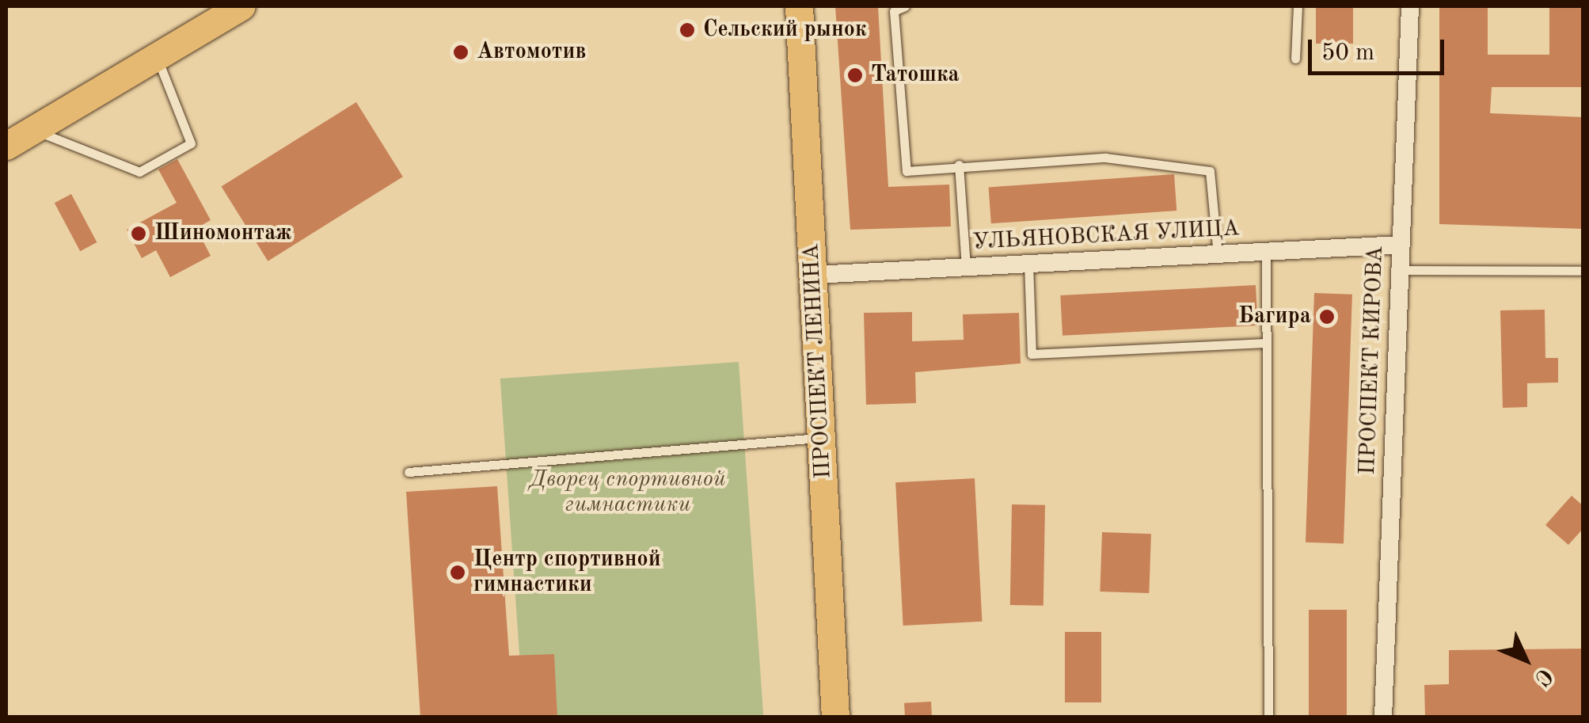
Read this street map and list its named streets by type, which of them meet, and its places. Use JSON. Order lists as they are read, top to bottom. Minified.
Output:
{"streets":{"main road":["ПРОСПЕКТ ЛЕНИНА"],"street":["УЛЬЯНОВСКАЯ УЛИЦА","ПРОСПЕКТ КИРОВА"]},"crossings":[["УЛЬЯНОВСКАЯ УЛИЦА","ПРОСПЕКТ КИРОВА"],["УЛЬЯНОВСКАЯ УЛИЦА","ПРОСПЕКТ ЛЕНИНА"]],"parks":["Дворец спортивной гимнастики"],"places":["Сельский рынок","Автомотив","Татошка","Шиномонтаж","Багира","Центр спортивной гимнастики"],"scale_bar":"50 m","north":"bottom right"}
